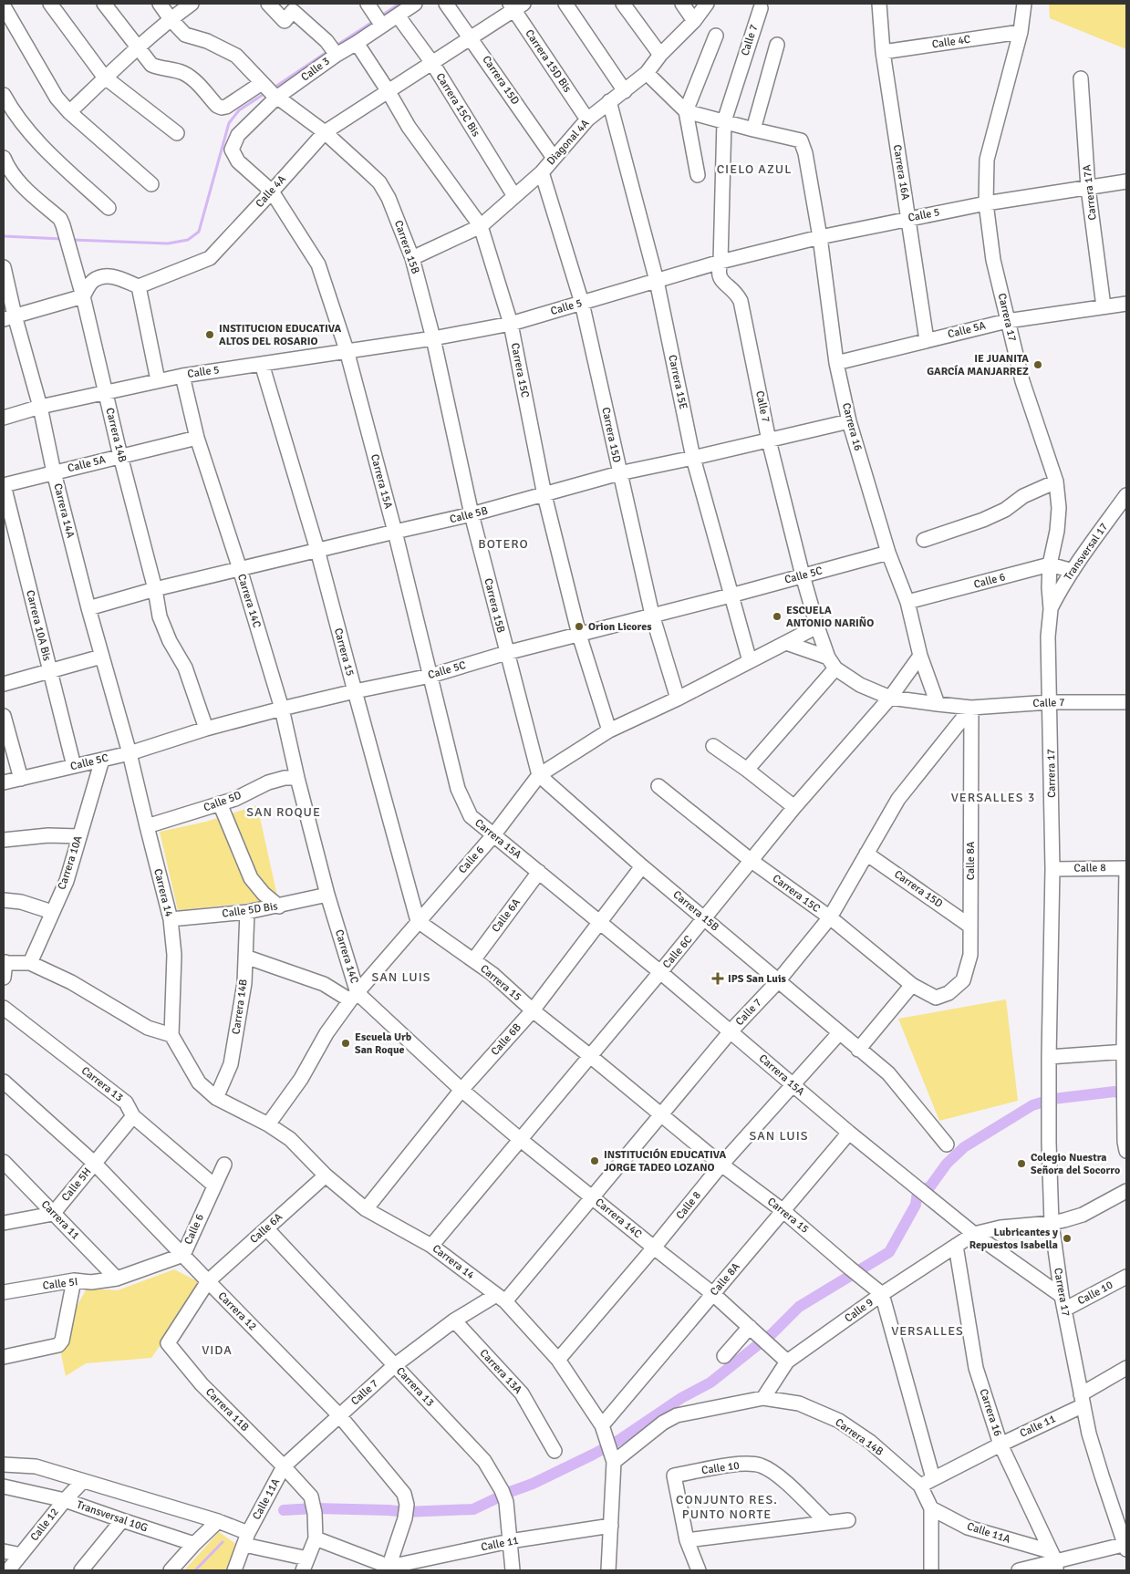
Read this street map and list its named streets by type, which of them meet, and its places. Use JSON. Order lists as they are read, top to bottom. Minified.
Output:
{"streets":{"street":["Calle 7","Calle 4C","Carrera 15D Bis","Calle 3","Carrera 15D","Carrera 15C Bis","Diagonal 4A","Carrera 16A","Calle 4A","Carrera 17A","Calle 5","Carrera 15B","Carrera 17","Calle 5A","Carrera 15C","Carrera 15E","Carrera 16","Carrera 14B","Carrera 15A","Carrera 14A","Calle 5B","Transversal 17","Calle 5C","Calle 6","Carrera 14C","Carrera 10A Bis","Carrera 15","Calle 5D","Calle 8A","Carrera 10A","Calle 8","Carrera 14","Calle 5D Bis","Calle 6A","Calle 6C","Calle 6B","Carrera 13","Calle 5H","Carrera 11","Calle 5I","Calle 10","Calle 9","Carrera 12","Carrera 13A","Carrera 11B","Calle 11","Calle 11A","Transversal 10G","Calle 12"]},"crossings":[["Calle 7","Carrera 15D"],["Calle 7","Calle 5"],["Calle 7","Carrera 15B"],["Calle 7","Carrera 17"],["Calle 7","Carrera 15C"],["Calle 7","Carrera 16"],["Calle 7","Carrera 15A"],["Calle 7","Calle 5B"],["Calle 7","Calle 5C"],["Calle 7","Calle 6"],["Calle 7","Carrera 14C"],["Calle 7","Carrera 15"],["Calle 7","Calle 8A"],["Calle 7","Carrera 14"],["Calle 7","Calle 6C"],["Calle 7","Carrera 13"],["Calle 7","Carrera 12"],["Calle 7","Carrera 13A"],["Calle 7","Carrera 11B"],["Calle 7","Calle 11A"],["Calle 4C","Carrera 16A"],["Calle 4C","Carrera 17"],["Carrera 15D Bis","Diagonal 4A"],["Carrera 15D Bis","Calle 4A"],["Calle 3","Carrera 15C Bis"],["Calle 3","Carrera 15B"],["Calle 3","Carrera 15C"],["Calle 3","Carrera 15A"],["Carrera 15D","Diagonal 4A"],["Carrera 15D","Calle 4A"],["Carrera 15D","Calle 5"],["Carrera 15D","Calle 5B"],["Carrera 15D","Calle 5C"],["Carrera 15D","Calle 6"],["Carrera 15D","Calle 8A"],["Carrera 15C Bis","Diagonal 4A"],["Carrera 15C Bis","Calle 4A"],["Diagonal 4A","Carrera 15B"],["Diagonal 4A","Carrera 15C"],["Diagonal 4A","Carrera 15E"],["Carrera 16A","Calle 5"],["Carrera 16A","Calle 5A"],["Calle 4A","Carrera 15B"],["Calle 4A","Carrera 15C"],["Calle 4A","Carrera 15A"],["Carrera 17A","Calle 5"],["Carrera 17A","Calle 5A"],["Calle 5","Carrera 15B"],["Calle 5","Carrera 17"],["Calle 5","Carrera 15C"],["Calle 5","Carrera 15E"],["Calle 5","Carrera 16"],["Calle 5","Carrera 14B"],["Calle 5","Carrera 15A"],["Calle 5","Carrera 14A"],["Calle 5","Carrera 14C"],["Calle 5","Carrera 15"],["Carrera 15B","Calle 5B"],["Carrera 15B","Calle 5C"],["Carrera 15B","Calle 6"],["Carrera 15B","Calle 8"],["Carrera 15B","Calle 6C"],["Carrera 15B","Calle 6B"],["Carrera 17","Calle 5A"],["Carrera 17","Carrera 15A"],["Carrera 17","Transversal 17"],["Carrera 17","Calle 6"],["Carrera 17","Calle 8"],["Carrera 17","Calle 10"],["Carrera 17","Calle 9"],["Carrera 17","Calle 11"],["Calle 5A","Carrera 16"],["Calle 5A","Carrera 14B"],["Calle 5A","Carrera 14A"],["Calle 5A","Carrera 14C"],["Calle 5A","Carrera 10A Bis"],["Carrera 15C","Calle 5B"],["Carrera 15C","Calle 5C"],["Carrera 15C","Calle 6"],["Carrera 15C","Calle 8A"],["Carrera 15C","Calle 6C"],["Carrera 15E","Calle 5B"],["Carrera 15E","Calle 5C"],["Carrera 15E","Calle 6"],["Carrera 16","Calle 5B"],["Carrera 16","Calle 5C"],["Carrera 16","Calle 6"],["Carrera 16","Calle 6C"],["Carrera 16","Calle 9"],["Carrera 16","Calle 11"],["Carrera 16","Calle 11A"],["Carrera 14B","Calle 5B"],["Carrera 14B","Calle 5C"],["Carrera 14B","Carrera 14"],["Carrera 14B","Calle 5D Bis"],["Carrera 14B","Calle 9"],["Carrera 14B","Calle 11"],["Carrera 15A","Calle 5B"],["Carrera 15A","Calle 5C"],["Carrera 15A","Calle 6"],["Carrera 15A","Calle 8A"],["Carrera 15A","Calle 8"],["Carrera 15A","Calle 6A"],["Carrera 15A","Calle 6C"],["Carrera 15A","Calle 6B"],["Carrera 15A","Calle 9"],["Carrera 14A","Calle 5B"],["Carrera 14A","Calle 5C"],["Carrera 14A","Carrera 14"],["Calle 5B","Carrera 14C"],["Calle 5B","Carrera 15"],["Calle 5C","Carrera 14C"],["Calle 5C","Carrera 10A Bis"],["Calle 5C","Carrera 15"],["Calle 5C","Carrera 10A"],["Calle 5C","Carrera 14"],["Calle 6","Carrera 14C"],["Calle 6","Carrera 15"],["Calle 6","Carrera 14"],["Calle 6","Carrera 13"],["Calle 6","Carrera 11"],["Calle 6","Calle 5I"],["Calle 6","Carrera 12"],["Carrera 14C","Calle 5D"],["Carrera 14C","Calle 8A"],["Carrera 14C","Calle 8"],["Carrera 14C","Calle 5D Bis"],["Carrera 14C","Calle 6C"],["Carrera 14C","Calle 6B"],["Carrera 14C","Calle 9"],["Carrera 15","Calle 8A"],["Carrera 15","Calle 8"],["Carrera 15","Calle 6A"],["Carrera 15","Calle 6C"],["Carrera 15","Calle 6B"],["Carrera 15","Calle 9"],["Calle 5D","Carrera 14"],["Calle 8A","Carrera 14"],["Calle 8","Carrera 14"],["Carrera 14","Calle 5D Bis"],["Carrera 14","Calle 6A"],["Carrera 14","Calle 6C"],["Carrera 14","Calle 6B"],["Calle 6A","Carrera 13"],["Calle 6A","Carrera 12"],["Calle 6A","Carrera 11B"],["Carrera 13","Calle 5H"],["Carrera 13","Calle 11"],["Calle 5H","Carrera 11"],["Calle 5H","Carrera 12"],["Carrera 11","Calle 5I"],["Carrera 12","Carrera 11B"],["Carrera 12","Calle 11"],["Carrera 11B","Calle 11A"],["Transversal 10G","Calle 12"]],"districts":["CIELO AZUL","BOTERO","VERSALLES 3","SAN ROQUE","SAN LUIS","SAN LUIS","VERSALLES","VIDA","CONJUNTO RES. PUNTO NORTE"],"places":{"other":["INSTITUCION EDUCATIVA ALTOS DEL ROSARIO","IE JUANITA GARCÍA MANJARREZ","ESCUELA ANTONIO NARIÑO","Orion Licores","Escuela Urb San Roque","INSTITUCIÓN EDUCATIVA JORGE TADEO LOZANO","Colegio Nuestra Señora del Socorro","Lubricantes y Repuestos Isabella"],"health":["IPS San Luis"]}}
